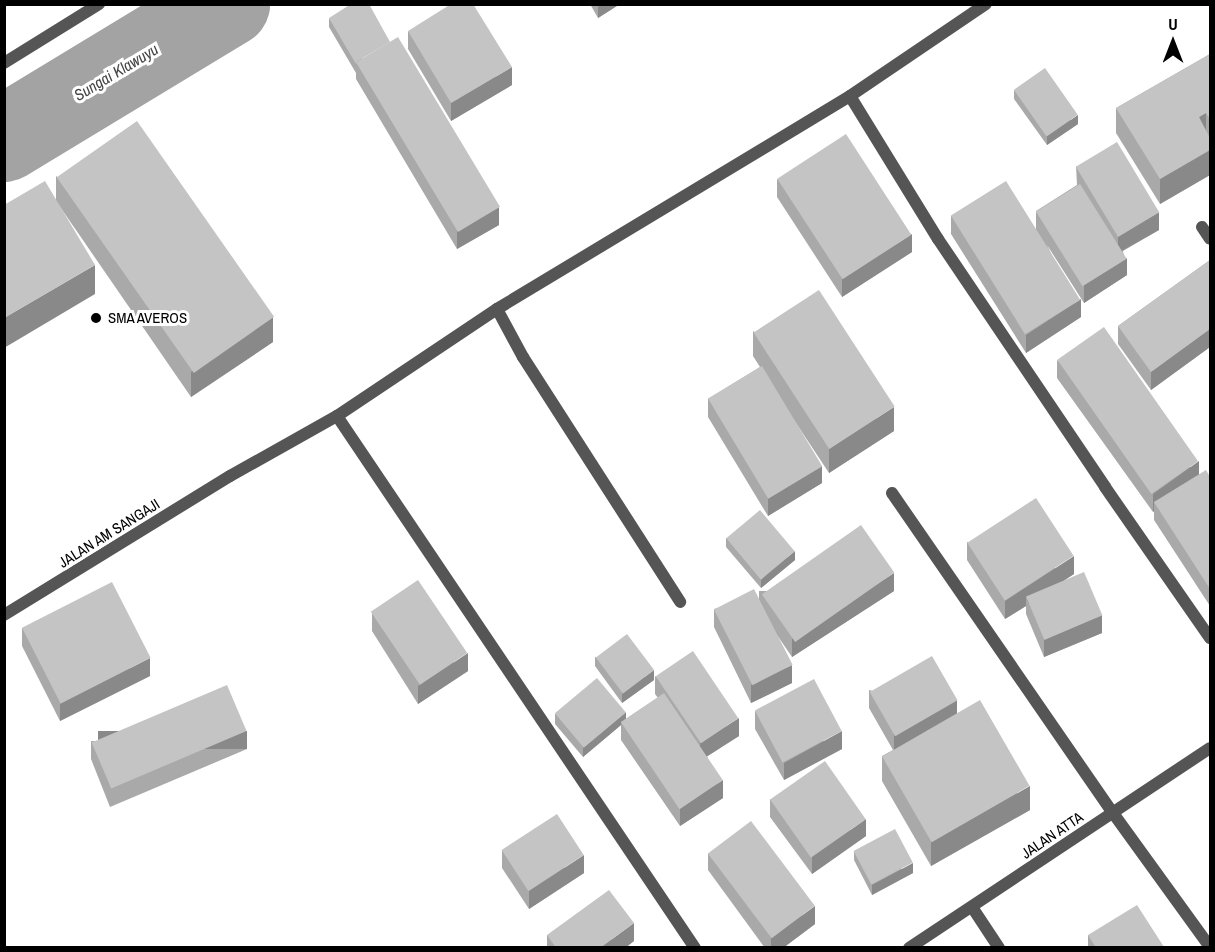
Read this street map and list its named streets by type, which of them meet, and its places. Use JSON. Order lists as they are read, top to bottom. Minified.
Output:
{"streets":{"street":["JALAN AM SANGAJI","JALAN ATTA"]},"water":["Sungai Klawuyu"],"places":["SMA AVEROS"],"north":"top"}
